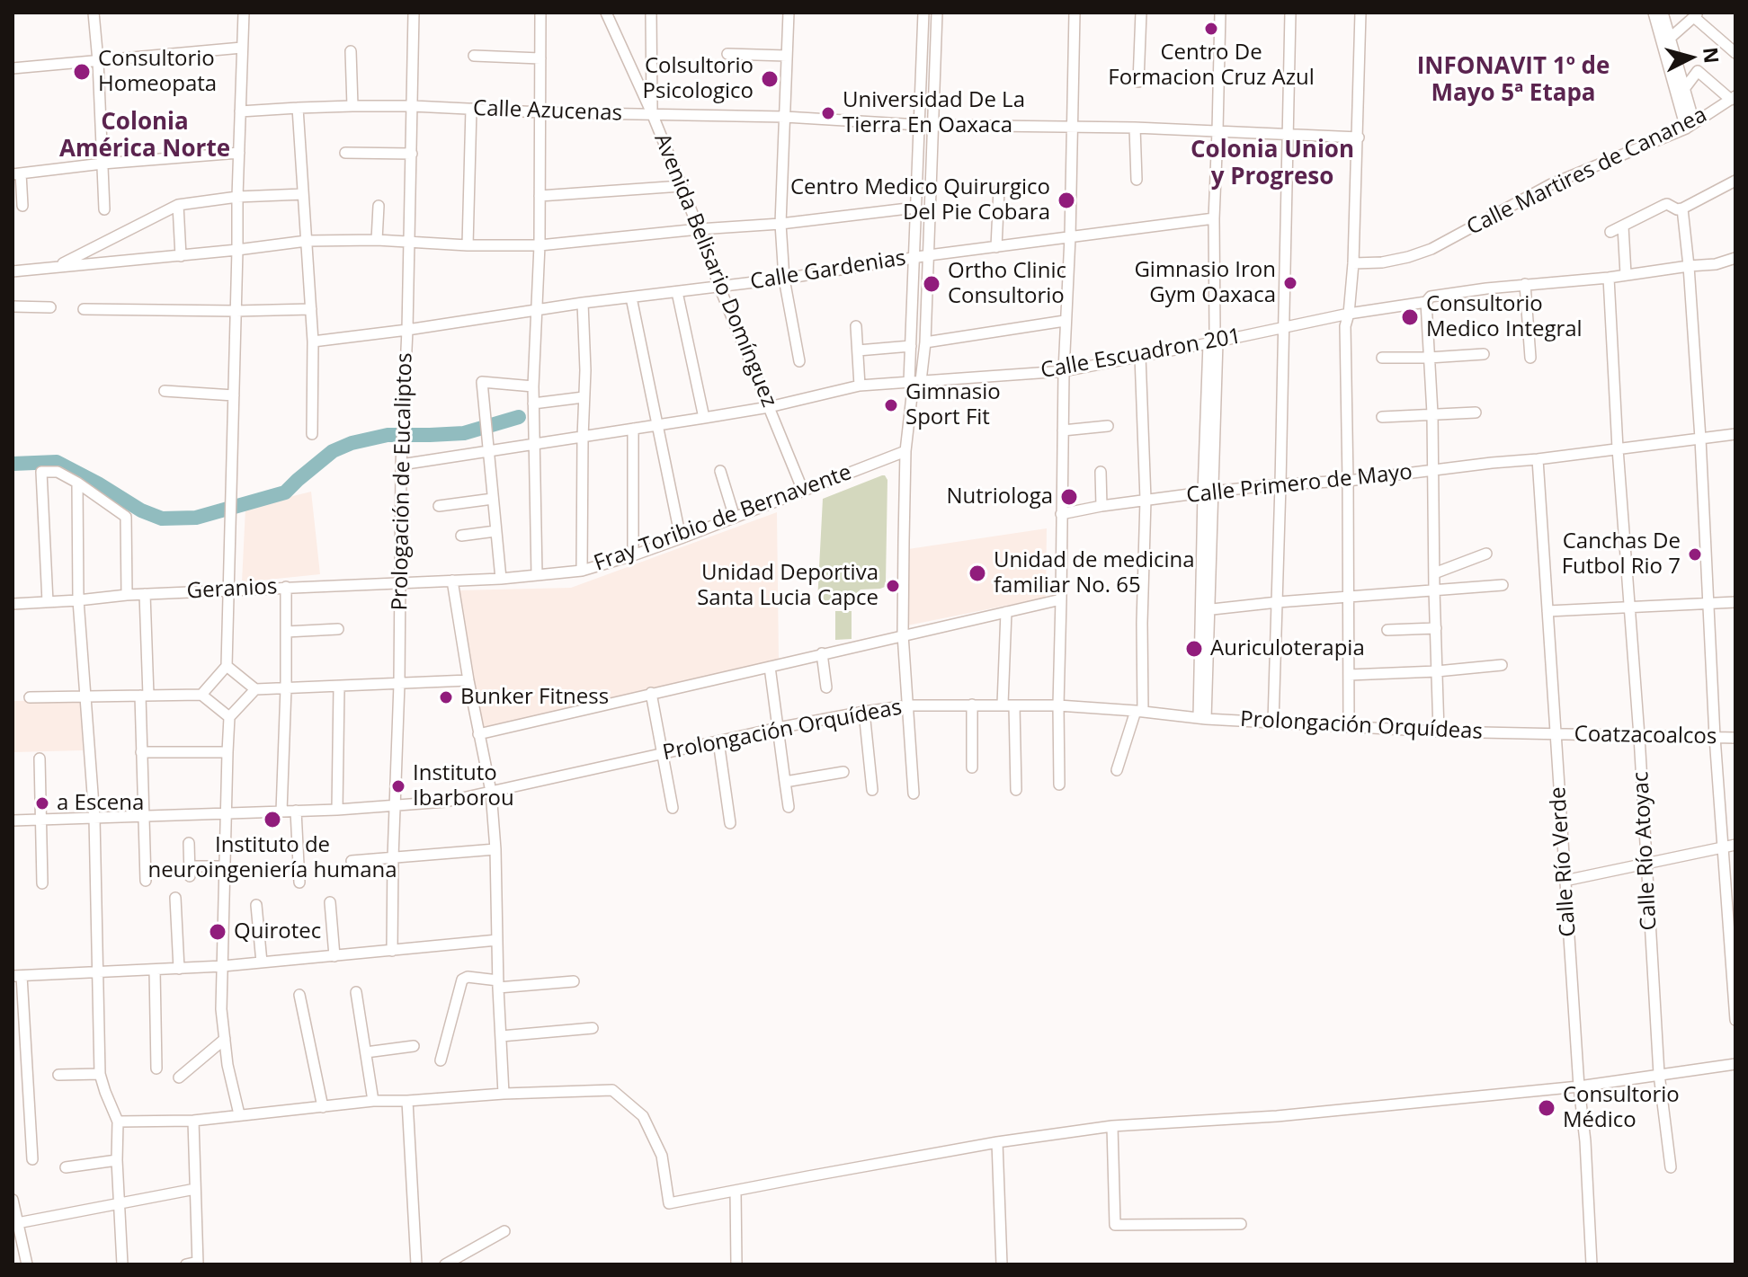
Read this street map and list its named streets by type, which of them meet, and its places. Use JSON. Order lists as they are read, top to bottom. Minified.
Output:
{"streets":{"street":["Calle Azucenas","Calle Martires de Cananea","Avenida Belisario Domínguez","Calle Gardenias","Calle Escuadron 201","Prologación de Eucaliptos","Calle Primero de Mayo","Fray Toribio de Bernavente","Geranios","Prolongación Orquídeas","Coatzacoalcos","Calle Río Atoyac","Calle Río Verde"]},"crossings":[["Calle Azucenas","Avenida Belisario Domínguez"],["Calle Azucenas","Prologación de Eucaliptos"],["Avenida Belisario Domínguez","Calle Gardenias"],["Avenida Belisario Domínguez","Calle Escuadron 201"],["Avenida Belisario Domínguez","Fray Toribio de Bernavente"],["Calle Gardenias","Prologación de Eucaliptos"],["Calle Escuadron 201","Prologación de Eucaliptos"],["Calle Escuadron 201","Calle Río Atoyac"],["Prologación de Eucaliptos","Geranios"],["Prologación de Eucaliptos","Prolongación Orquídeas"],["Calle Primero de Mayo","Calle Río Atoyac"],["Calle Primero de Mayo","Calle Río Verde"],["Fray Toribio de Bernavente","Geranios"],["Prolongación Orquídeas","Coatzacoalcos"],["Prolongación Orquídeas","Calle Río Verde"],["Coatzacoalcos","Calle Río Atoyac"],["Coatzacoalcos","Calle Río Verde"]],"districts":["INFONAVIT 1º de Mayo 5ª Etapa","Colonia América Norte","Colonia Union y Progreso"],"places":["Centro De Formacion Cruz Azul","Consultorio Homeopata","Colsultorio Psicologico","Universidad De La Tierra En Oaxaca","Centro Medico Quirurgico Del Pie Cobara","Gimnasio Iron Gym Oaxaca","Ortho Clinic Consultorio","Consultorio Medico Integral","Gimnasio Sport Fit","Nutriologa","Canchas De Futbol Rio 7","Unidad de medicina familiar No. 65","Unidad Deportiva Santa Lucia Capce","Auriculoterapia","Bunker Fitness","Instituto Ibarborou","a Escena","Instituto de neuroingeniería humana","Quirotec","Consultorio Médico"],"north":"right"}
